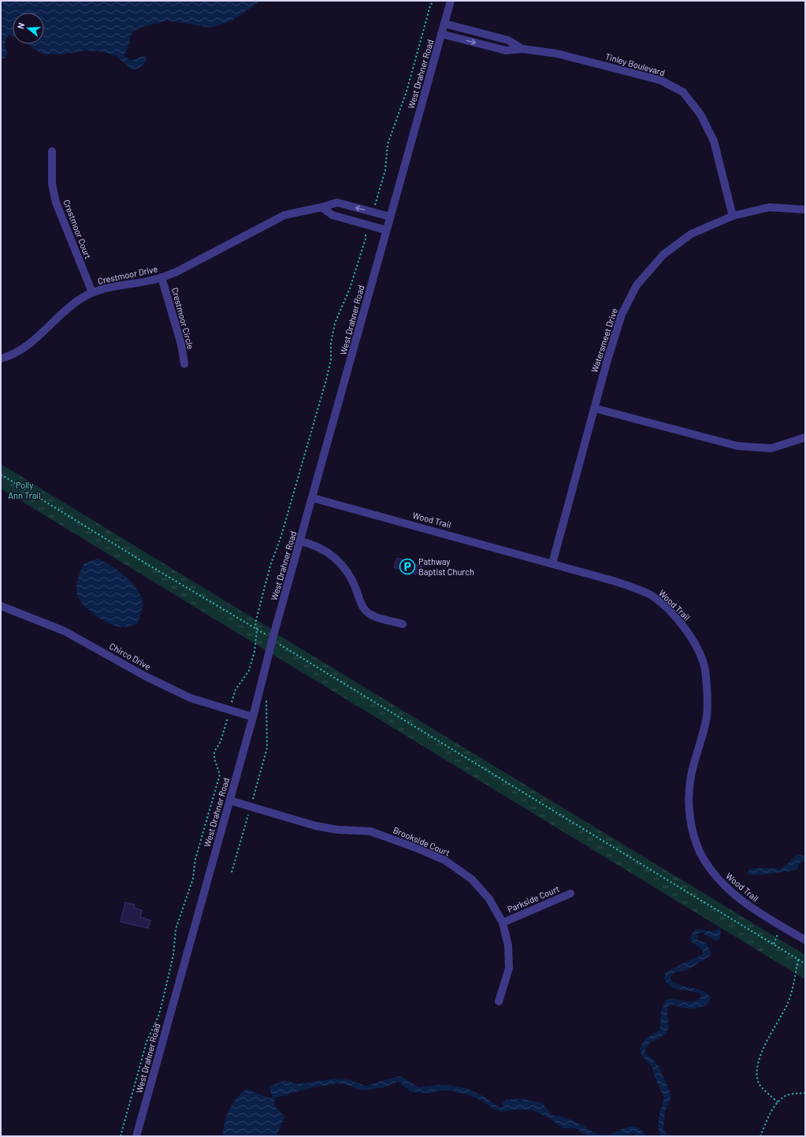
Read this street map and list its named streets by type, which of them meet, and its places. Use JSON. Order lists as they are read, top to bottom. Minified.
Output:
{"streets":{"street":["Tinley Boulevard","West Drahner Road","Crestmoor Court","Crestmoor Drive","Crestmoor Circle","Watersmeet Drive","Wood Trail","Chirco Drive","Brookside Court","Parkside Court"]},"crossings":[["Tinley Boulevard","West Drahner Road"],["Tinley Boulevard","Watersmeet Drive"],["West Drahner Road","Crestmoor Drive"],["West Drahner Road","Wood Trail"],["West Drahner Road","Chirco Drive"],["West Drahner Road","Brookside Court"],["Crestmoor Court","Crestmoor Drive"],["Crestmoor Drive","Crestmoor Circle"],["Watersmeet Drive","Wood Trail"],["Brookside Court","Parkside Court"]],"parks":["Polly Ann Trail"],"places":{"parking":["Pathway Baptist Church"]},"north":"left"}
